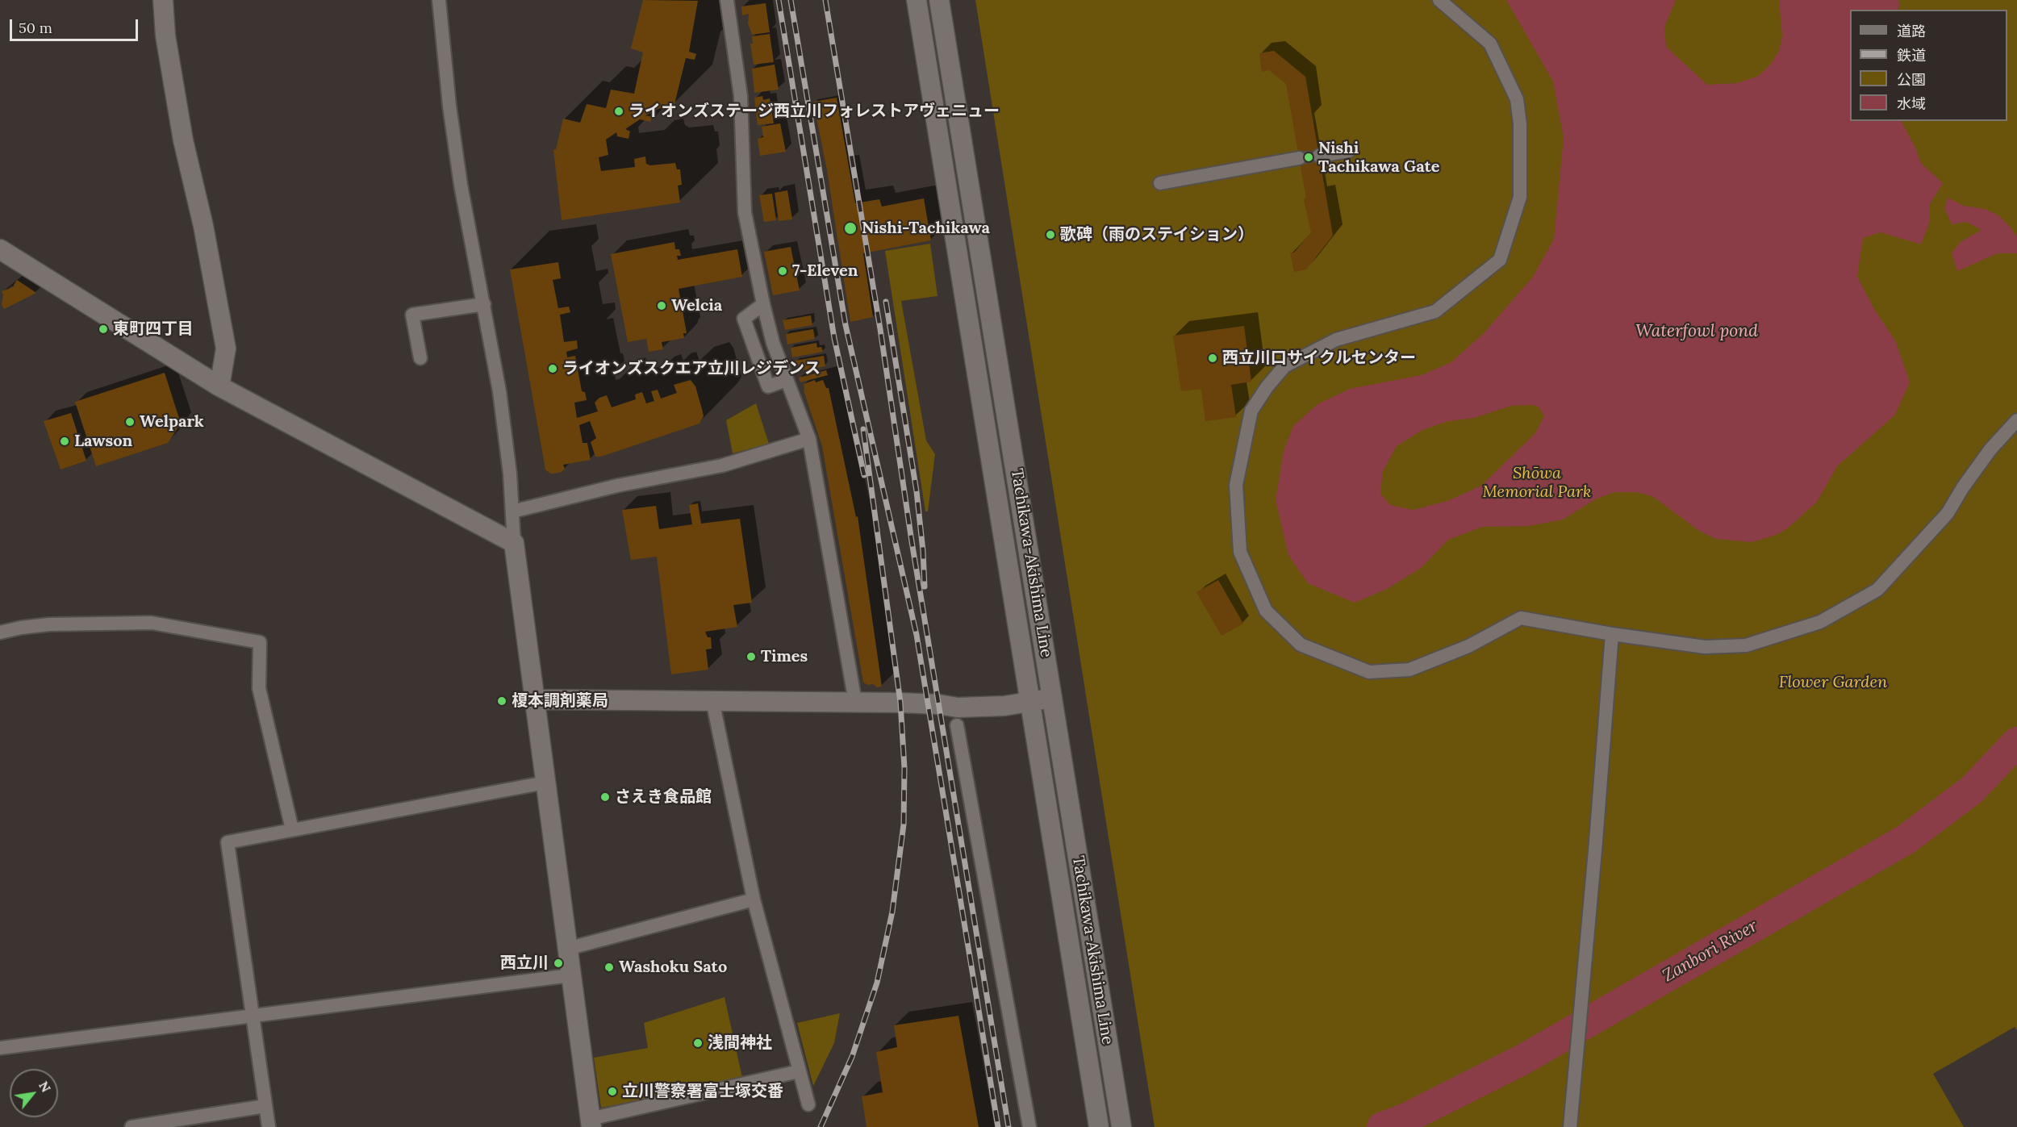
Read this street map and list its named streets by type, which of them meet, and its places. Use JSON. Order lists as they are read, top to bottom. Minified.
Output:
{"streets":{"main road":["Tachikawa-Akishima Line"]},"water":["Waterfowl pond","Zanbori River"],"parks":["Shōwa Memorial Park","Flower Garden"],"places":["ライオンズステージ西立川フォレストアヴェニュー","Nishi Tachikawa Gate","Nishi-Tachikawa","歌碑（雨のステイション）","7-Eleven","Welcia","東町四丁目","西立川口サイクルセンター","ライオンズスクエア立川レジデンス","Welpark","Lawson","Times","榎本調剤薬局","さえき食品館","西立川","Washoku Sato","浅間神社","立川警察署富士塚交番"],"legend":["道路","鉄道","公園","水域"],"scale_bar":"50 m","north":"top right"}
